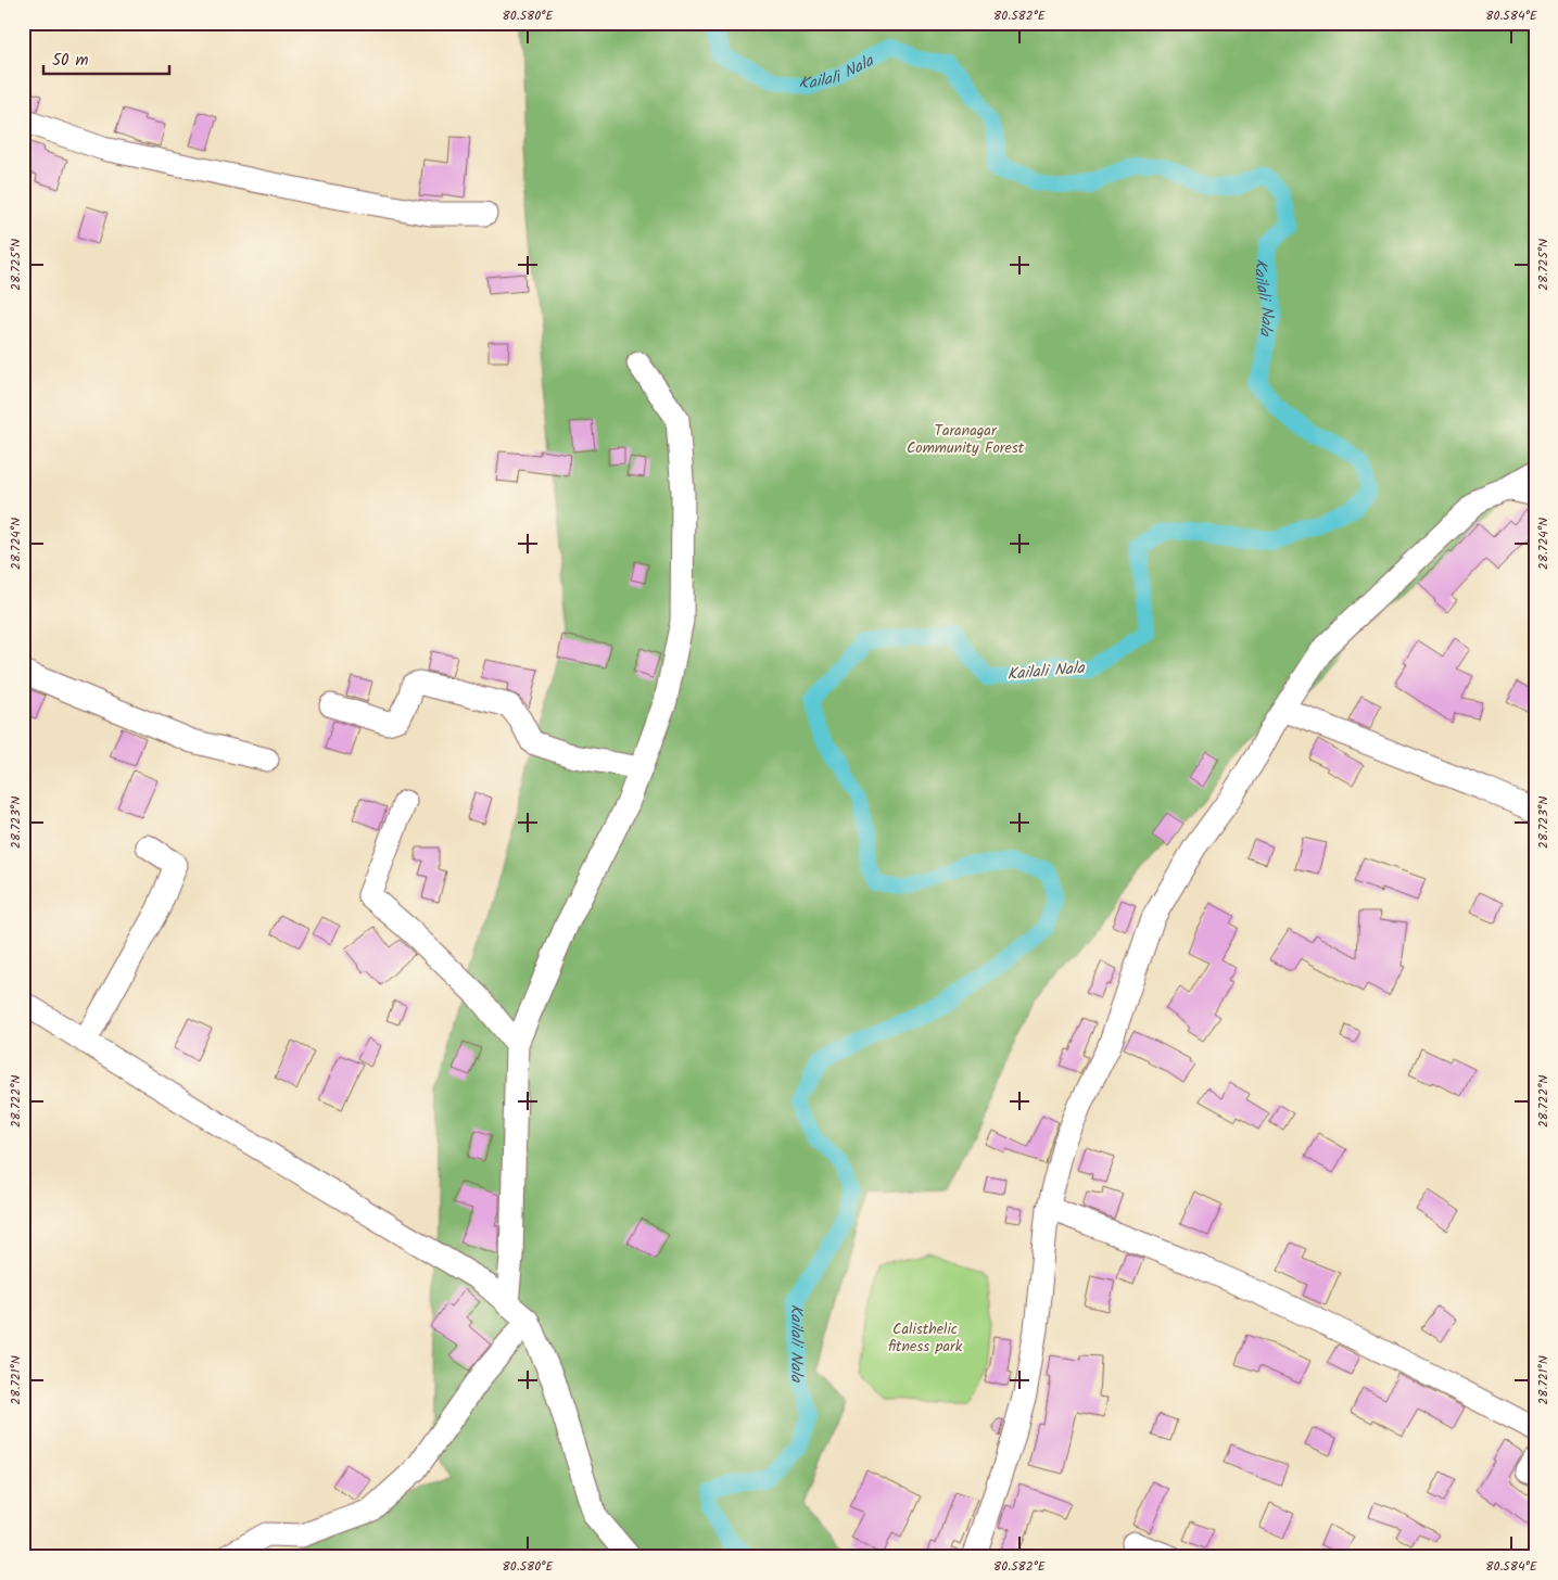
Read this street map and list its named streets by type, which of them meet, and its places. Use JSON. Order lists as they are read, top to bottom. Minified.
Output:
{"water":["Kailali Nala"],"parks":["Taranagar Community Forest","Calisthelic fitness park"],"scale_bar":"50 m","coordinates":["80.580°E","80.582°E","80.584°E","28.725°N","28.724°N","28.723°N","28.722°N","28.721°N"]}
